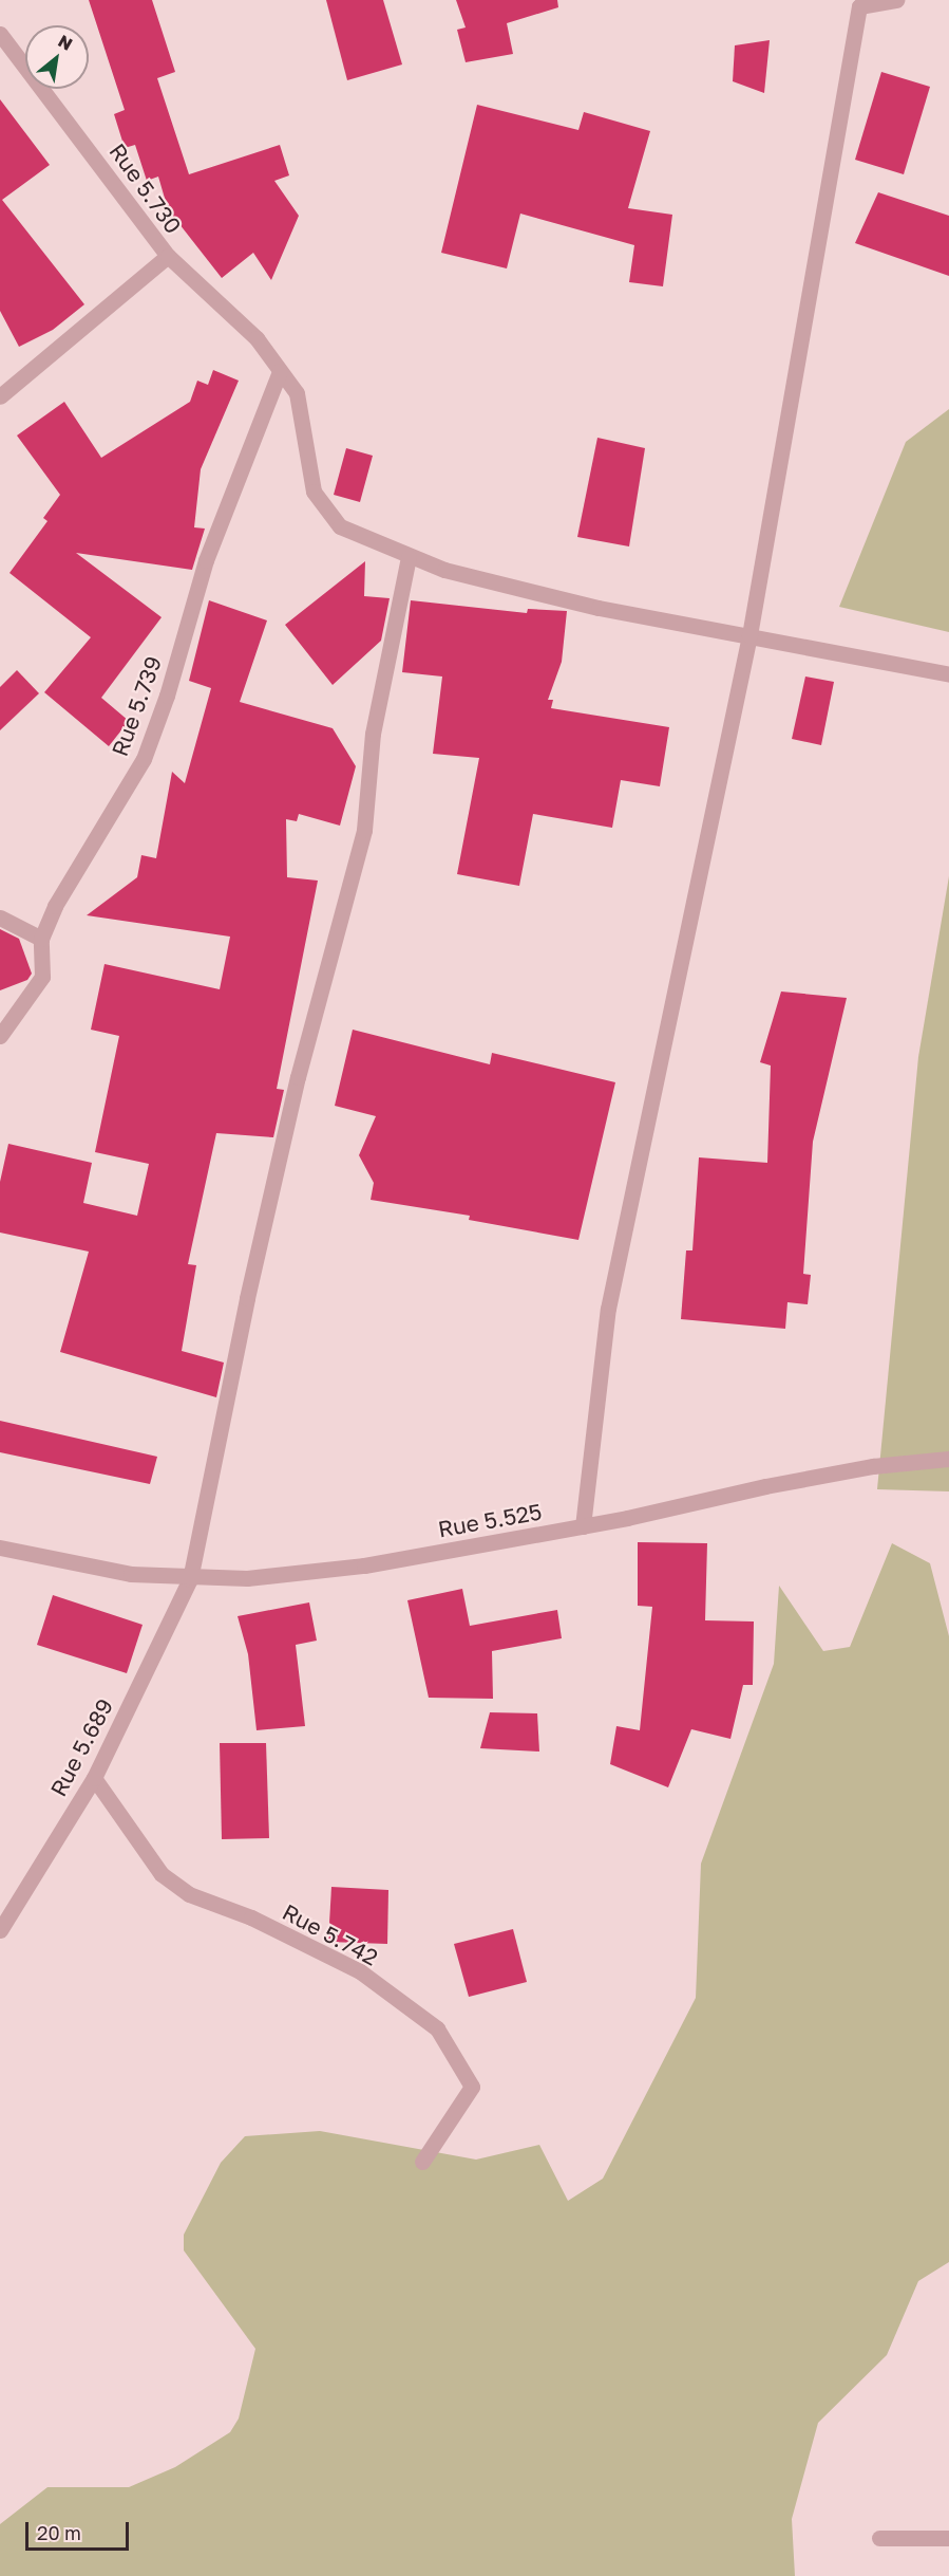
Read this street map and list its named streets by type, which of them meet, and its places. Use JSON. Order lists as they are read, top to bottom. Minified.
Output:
{"streets":{"street":["Rue 5.730","Rue 5.739","Rue 5.525","Rue 5.689","Rue 5.742"]},"crossings":[["Rue 5.525","Rue 5.689"],["Rue 5.689","Rue 5.742"]],"scale_bar":"20 m","north":"top right"}
